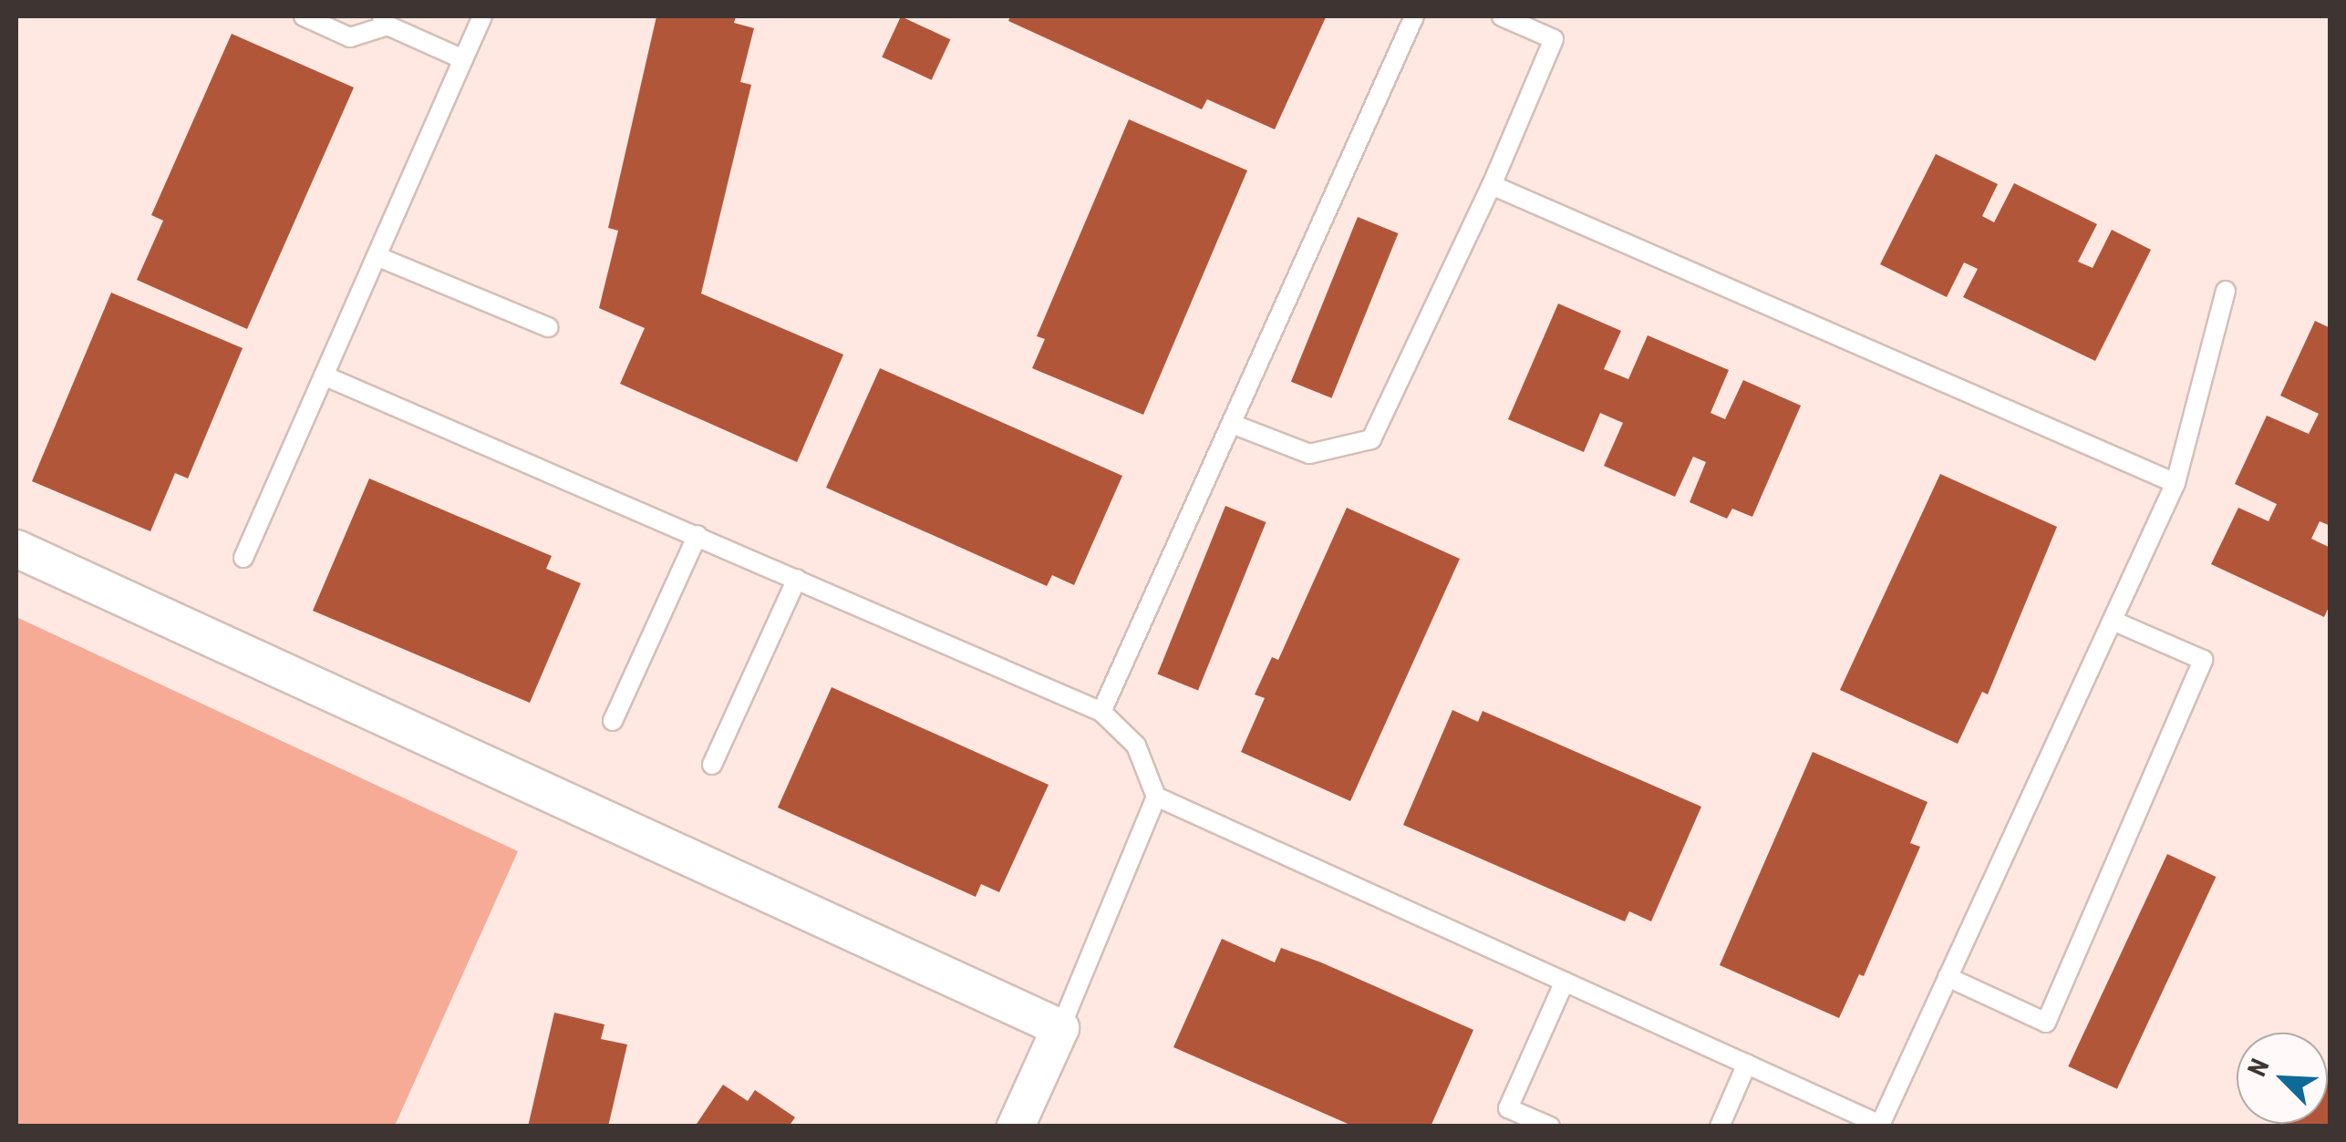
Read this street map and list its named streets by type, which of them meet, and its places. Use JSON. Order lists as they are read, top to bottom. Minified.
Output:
{"north":"top left"}
